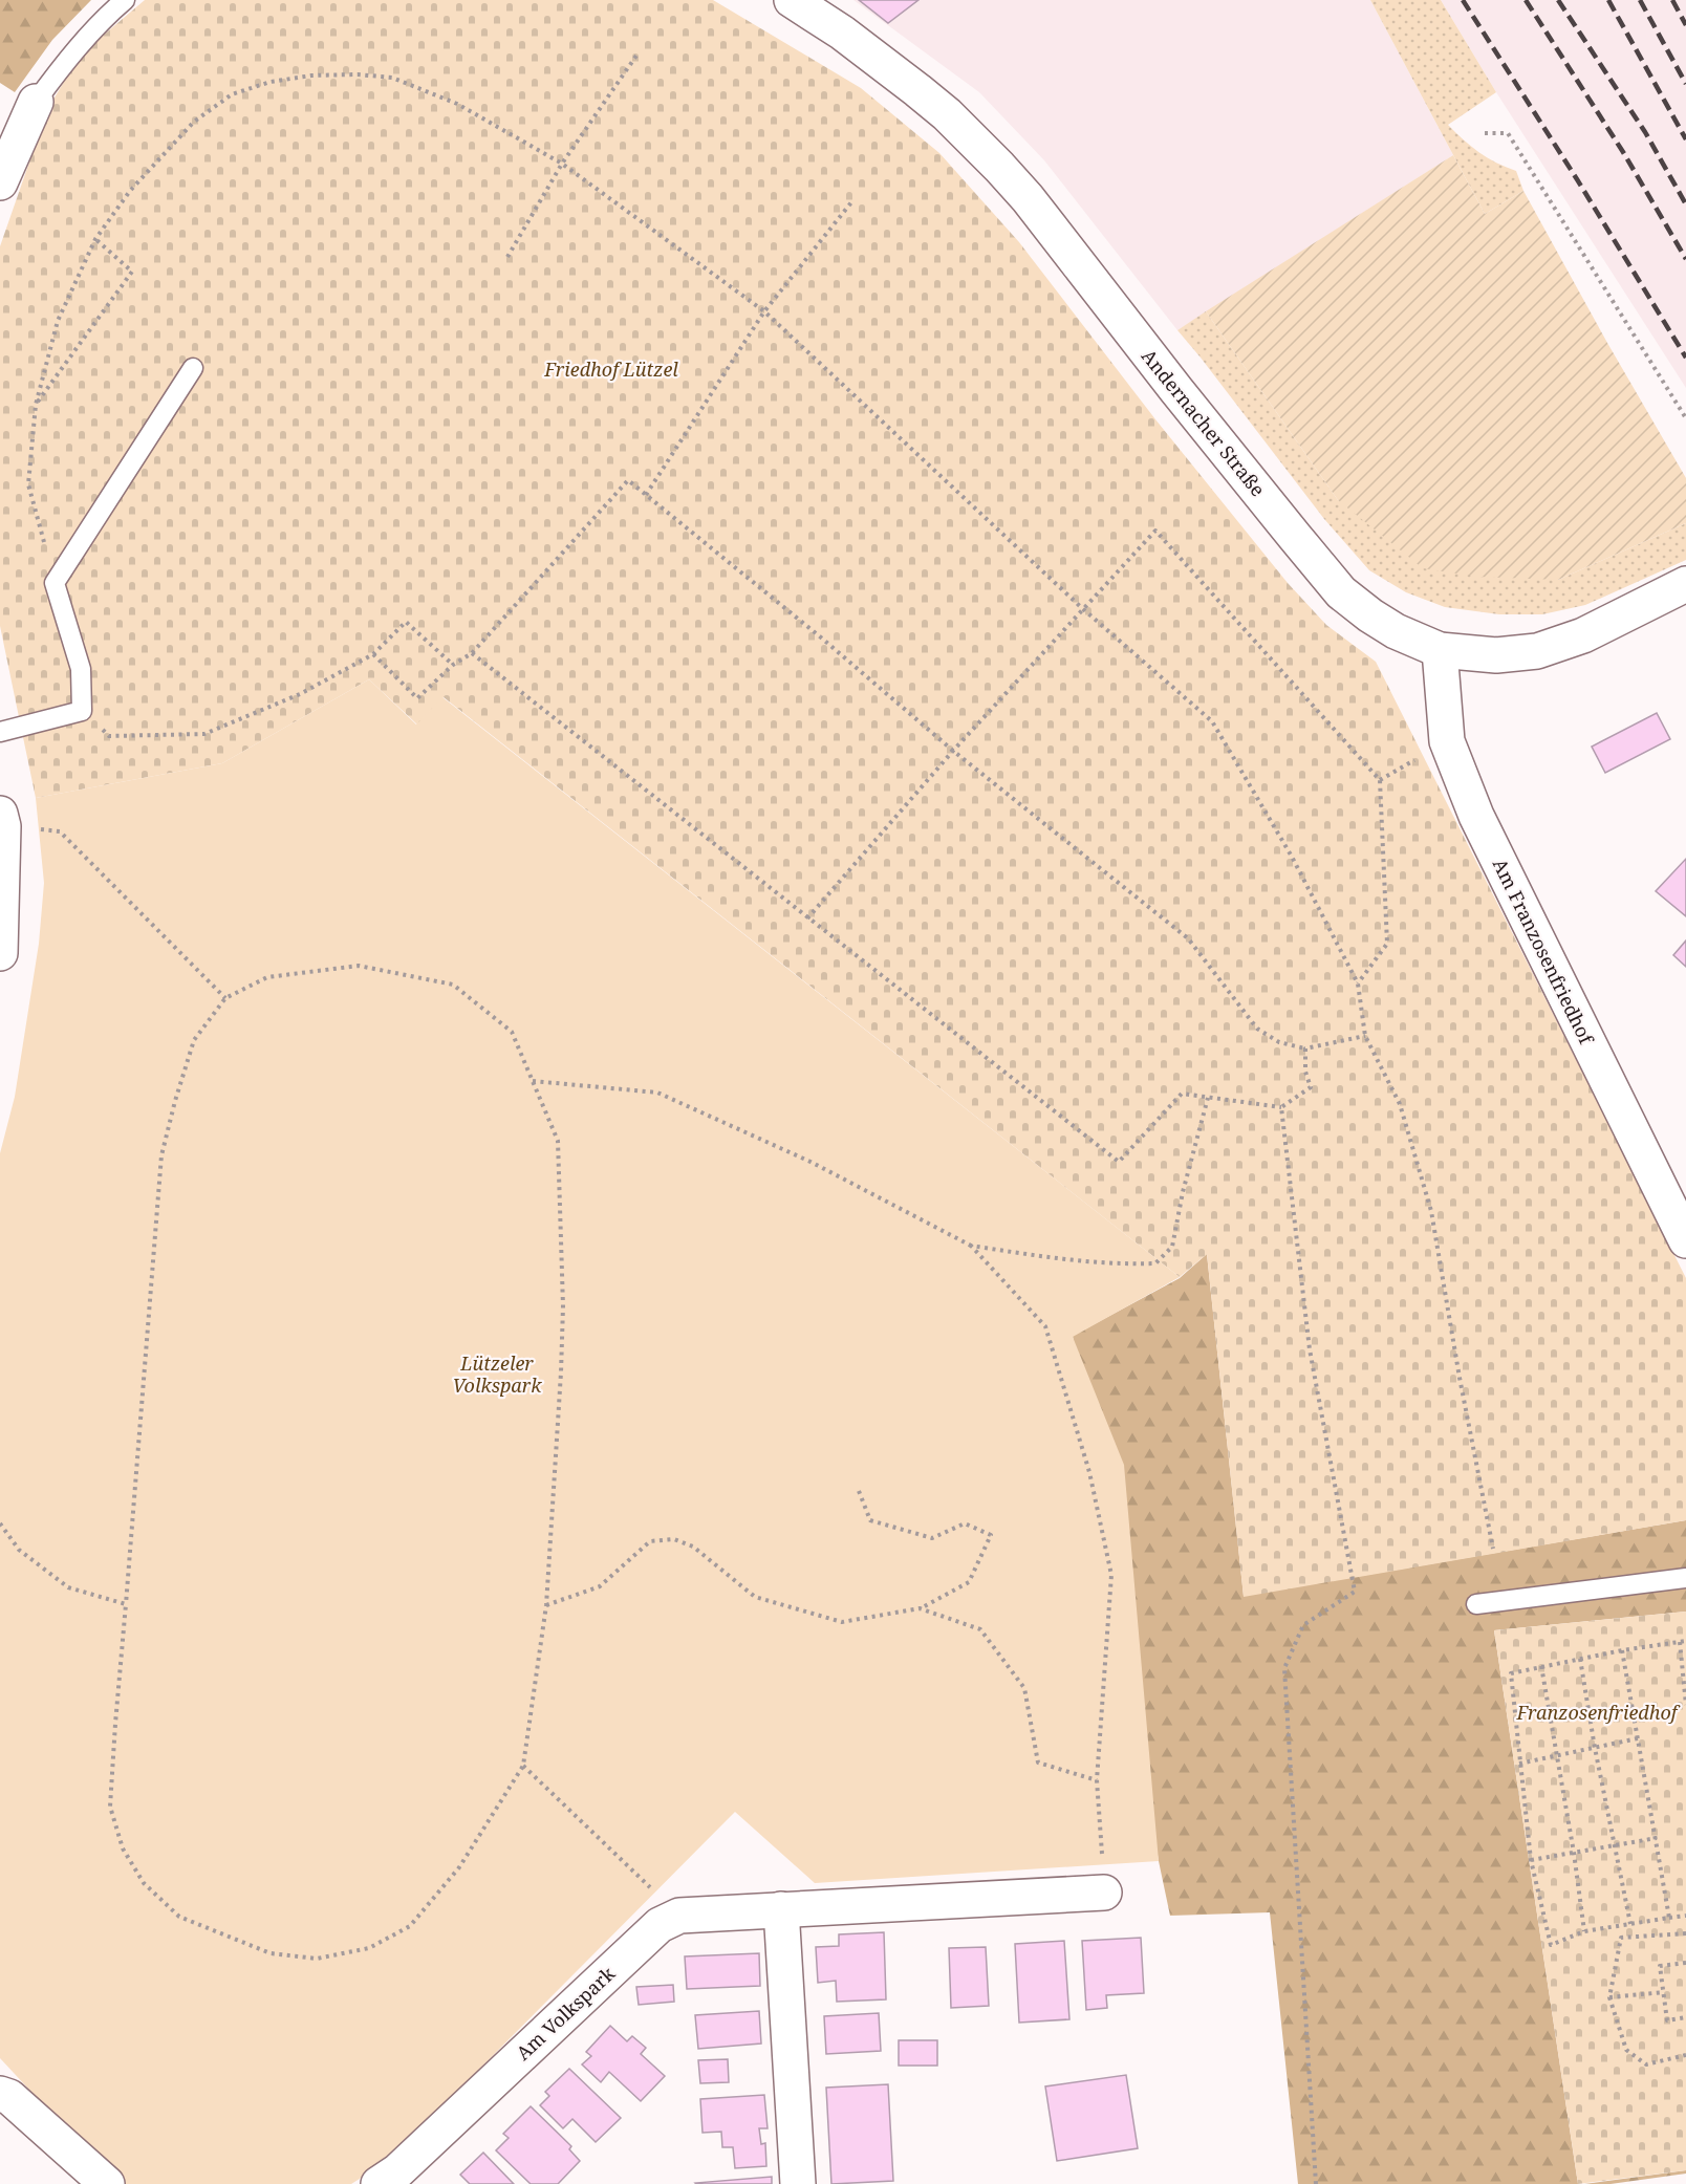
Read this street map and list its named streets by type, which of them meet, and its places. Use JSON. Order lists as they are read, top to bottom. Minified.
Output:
{"streets":{"street":["Andernacher Straße","Am Franzosenfriedhof","Am Volkspark"]},"crossings":[["Andernacher Straße","Am Franzosenfriedhof"]],"parks":["Friedhof Lützel","Lützeler Volkspark","Franzosenfriedhof"]}
